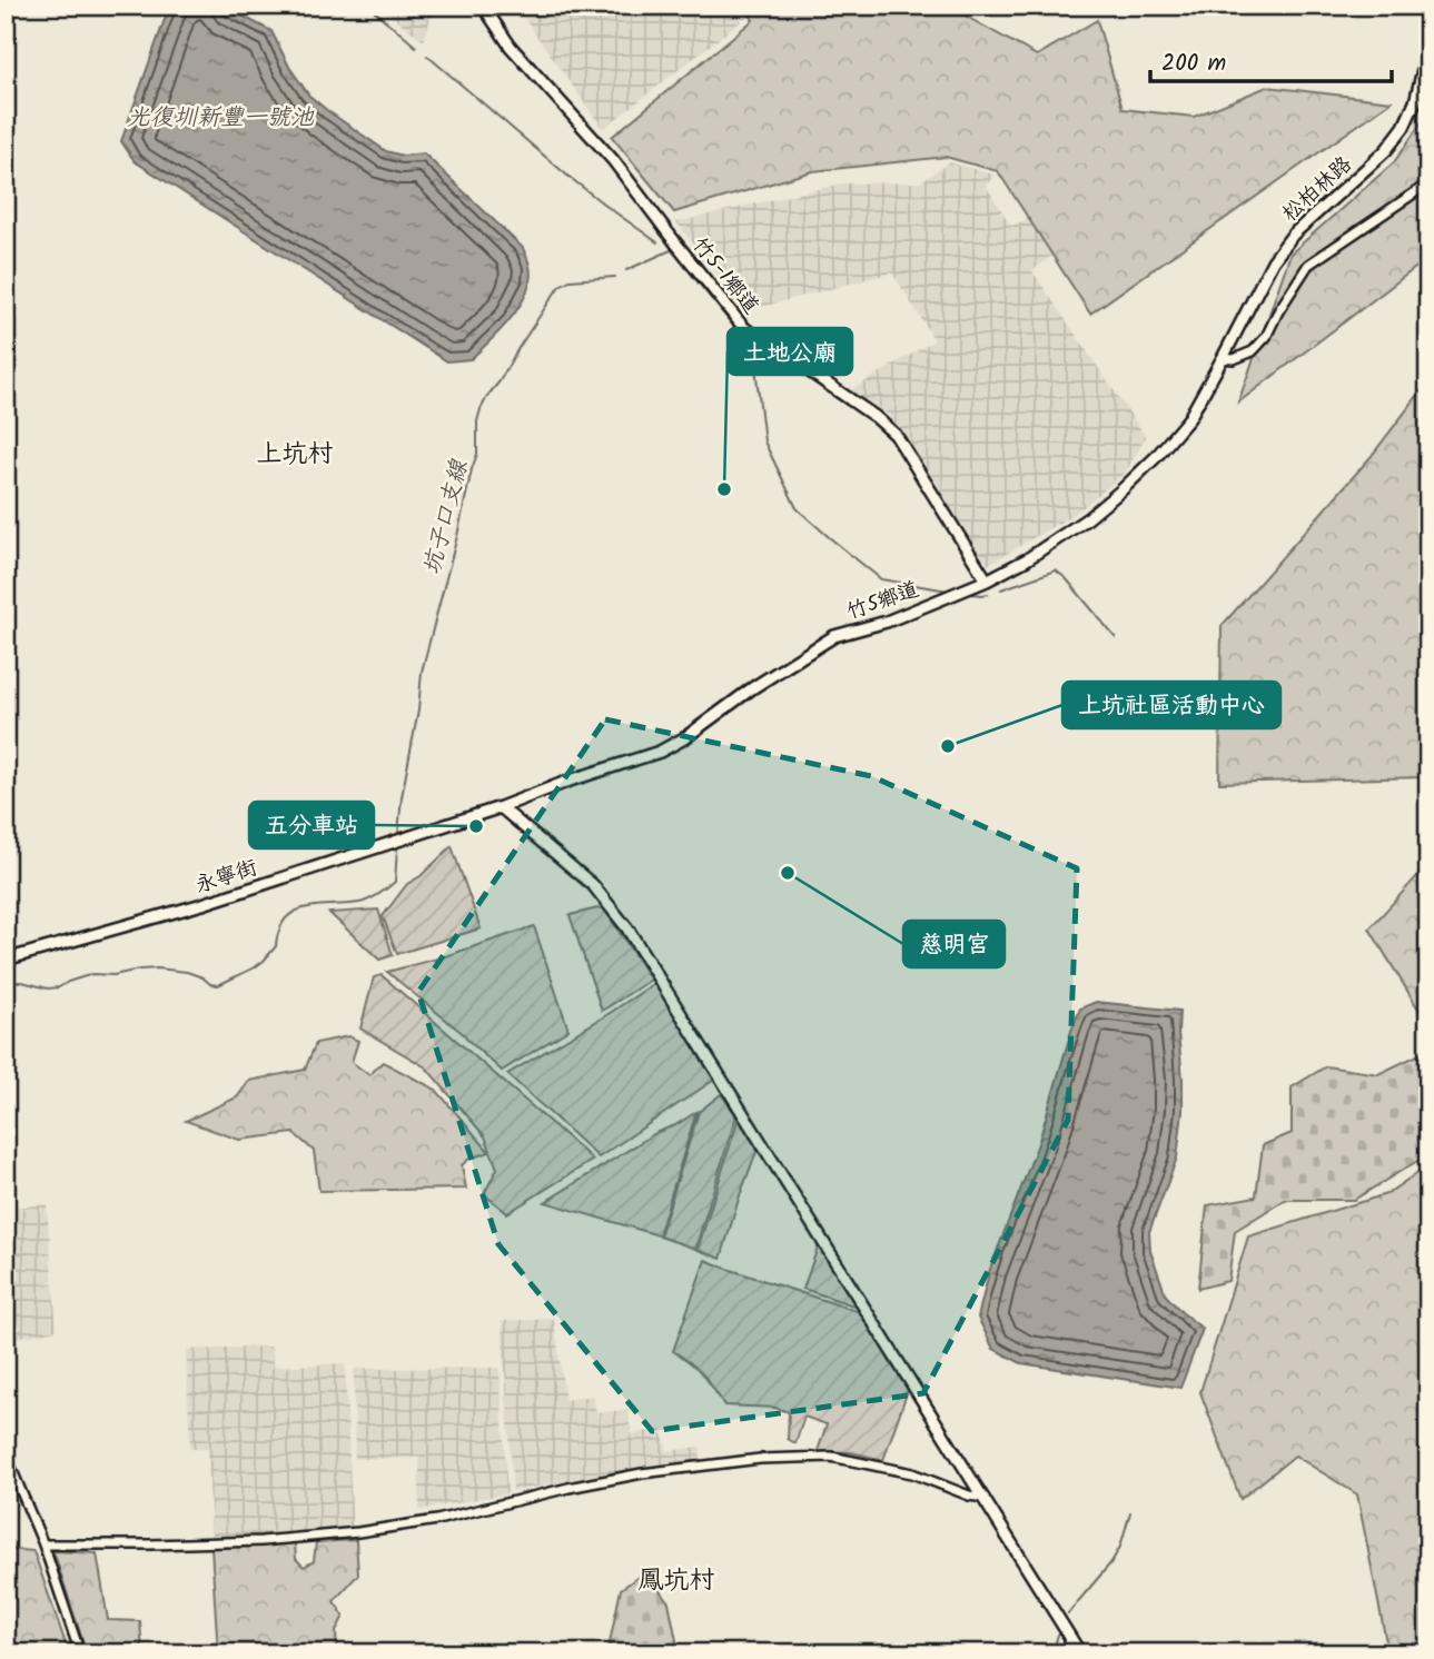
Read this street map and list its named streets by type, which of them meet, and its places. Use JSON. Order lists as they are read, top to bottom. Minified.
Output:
{"streets":{"street":["松柏林路","竹5-1鄉道","竹5鄉道","永寧街"]},"crossings":[["松柏林路","竹5鄉道"],["竹5-1鄉道","竹5鄉道"],["竹5鄉道","永寧街"]],"districts":["上坑村","鳳坑村"],"water":["光復圳新豐一號池","坑子口支線"],"places":["土地公廟","上坑社區活動中心","五分車站","慈明宮"],"scale_bar":"200 m"}
